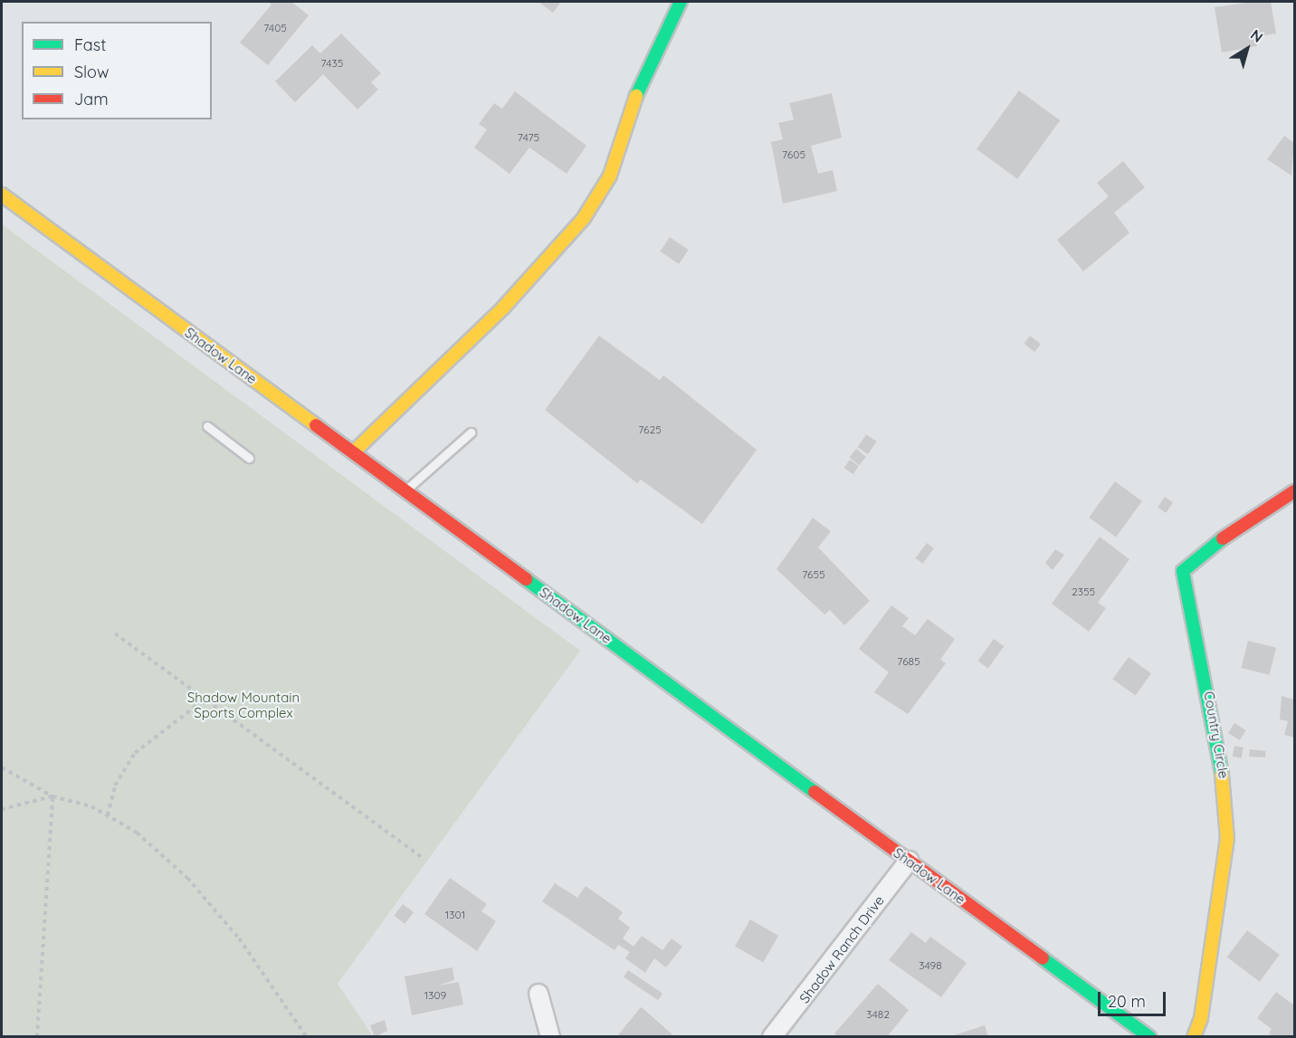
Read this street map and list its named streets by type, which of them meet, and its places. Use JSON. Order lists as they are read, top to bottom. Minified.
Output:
{"streets":{"street":["Shadow Lane","Country Circle","Shadow Ranch Drive"]},"crossings":[["Shadow Lane","Shadow Ranch Drive"]],"parks":["Shadow Mountain Sports Complex"],"house_numbers":["7405","7435","7475","7605","7625","7655","2355","7685","1301","3498","1309","3482"],"legend":["Fast","Slow","Jam"],"scale_bar":"20 m","north":"top right"}
